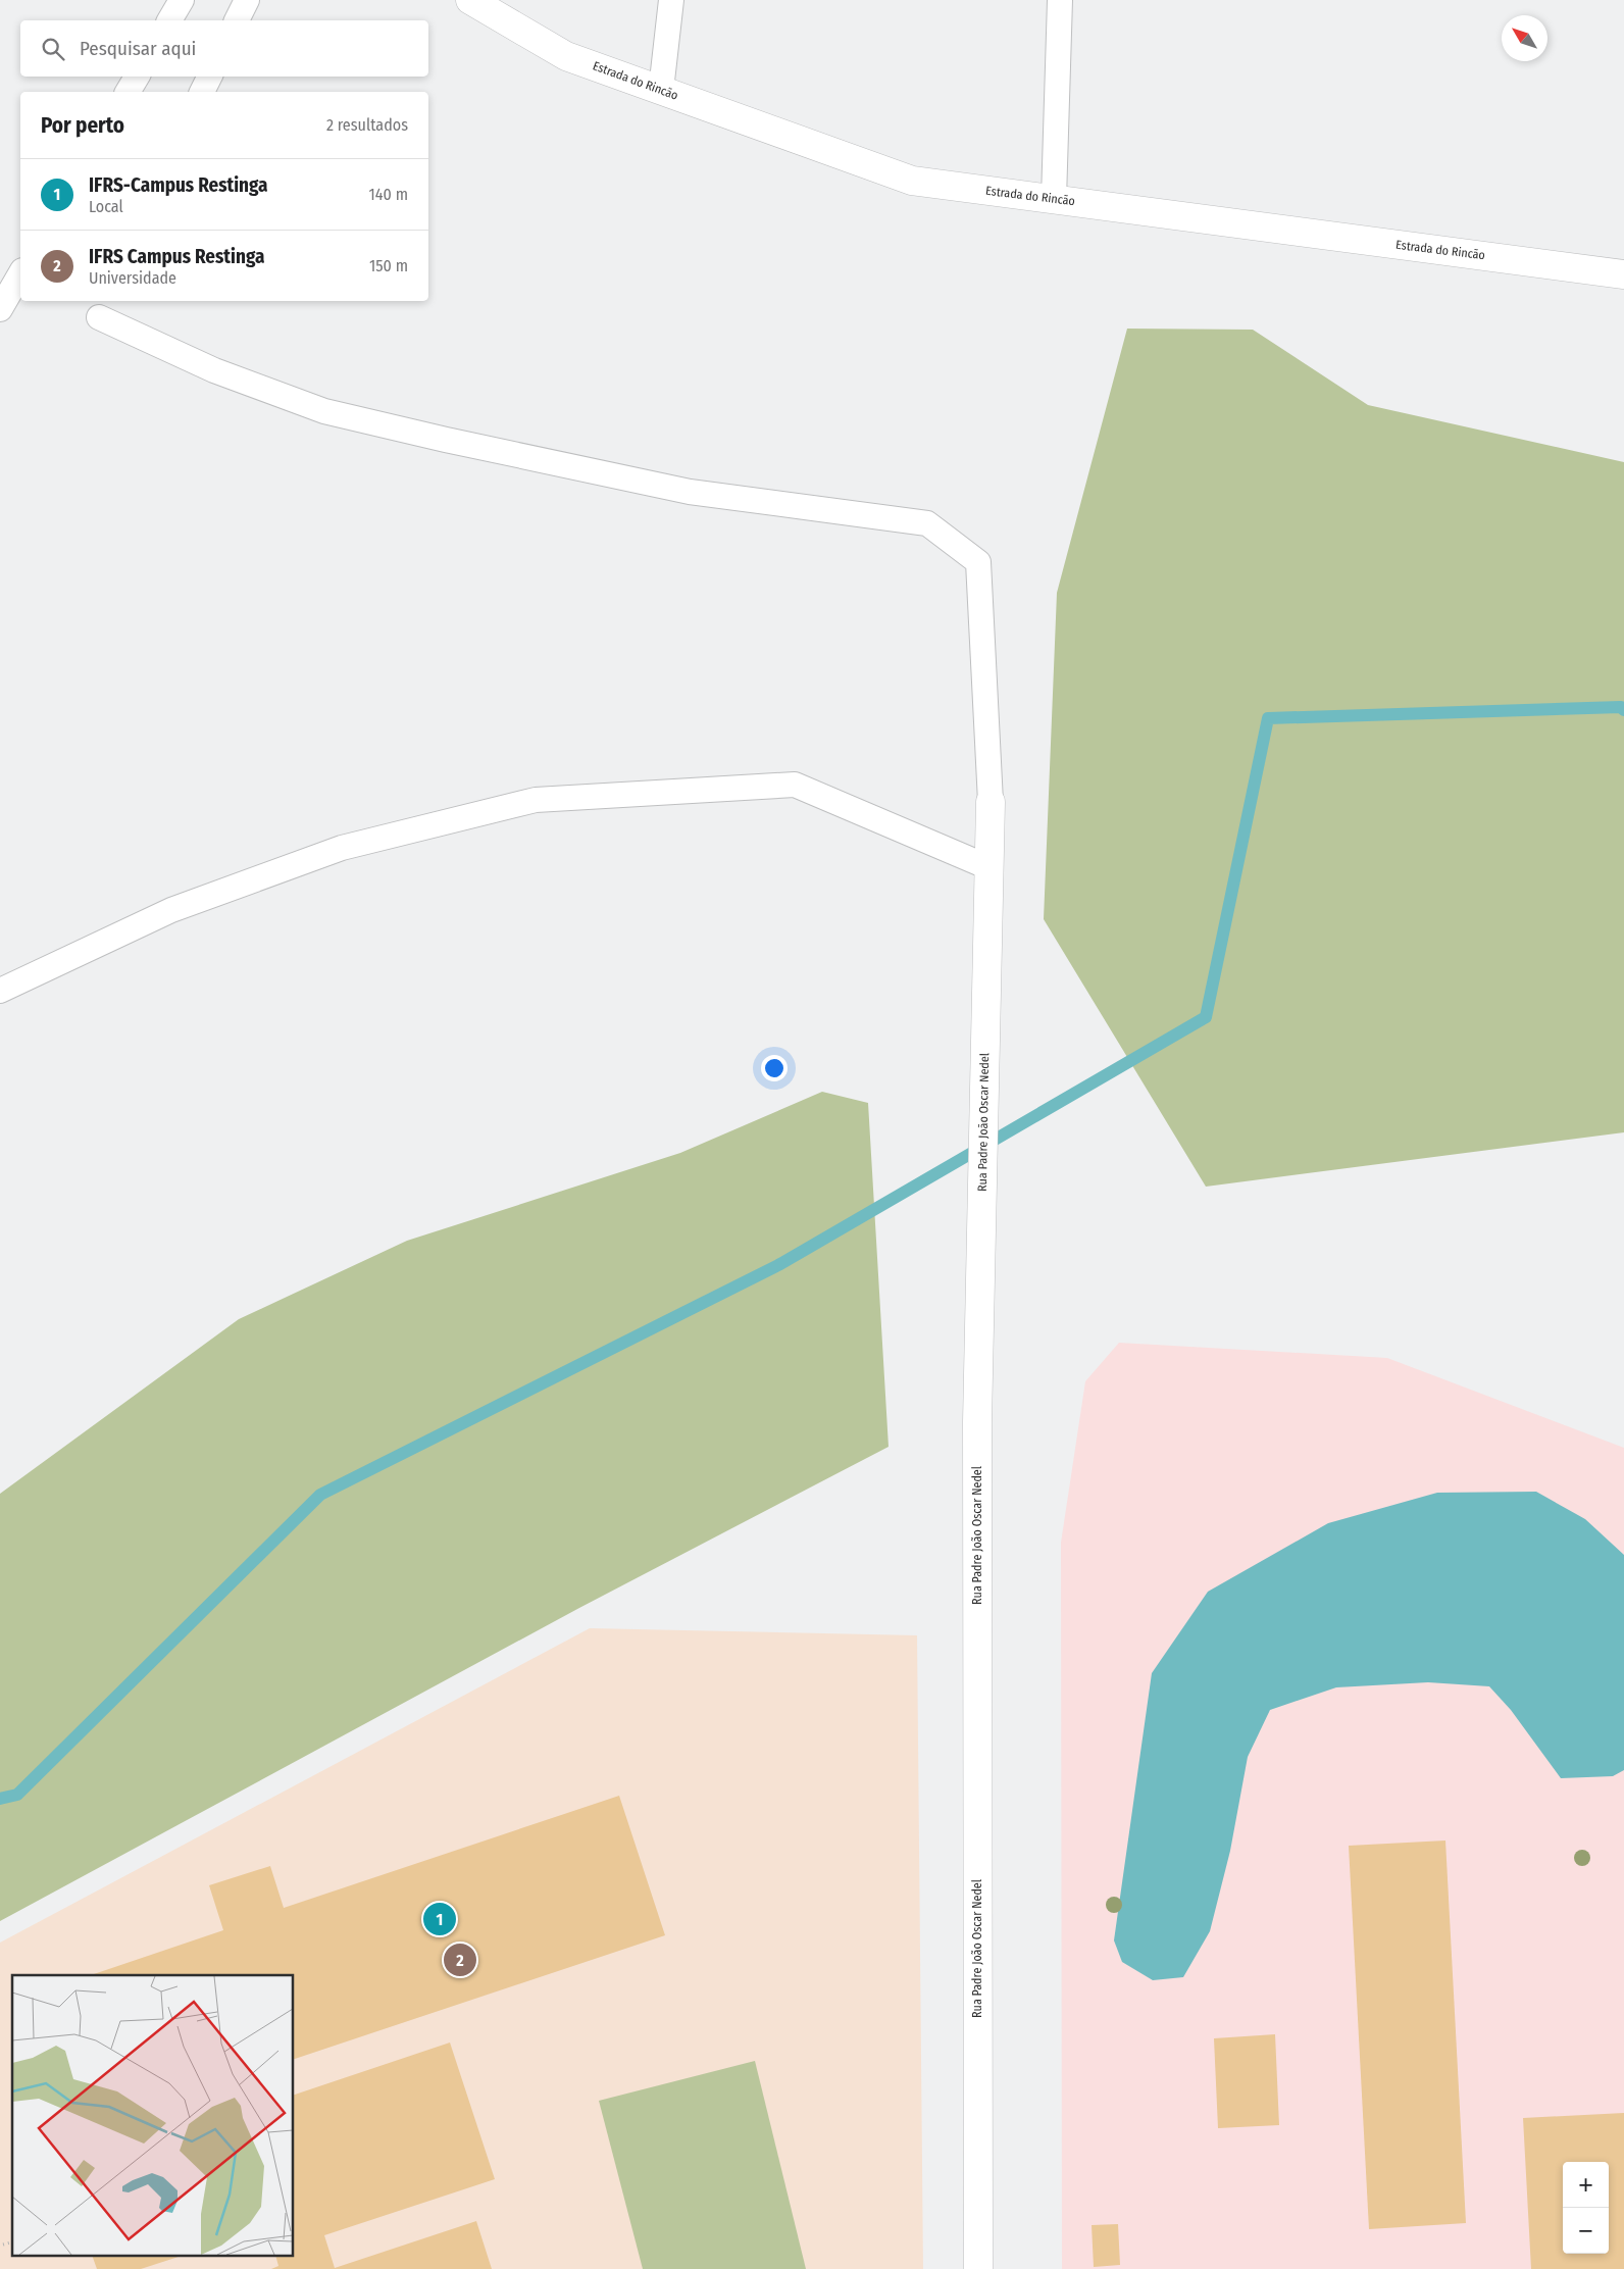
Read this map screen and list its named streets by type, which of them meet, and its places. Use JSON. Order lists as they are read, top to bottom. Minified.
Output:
{"streets":{"street":["Estrada do Rincão","Rua Padre João Oscar Nedel"]},"north":"top left","page":{"search":"Pesquisar aqui","heading":["Por perto","2 resultados"],"list":[{"mark":"1","name":"IFRS-Campus Restinga","note":"Local","value":"140 m"},{"mark":"2","name":"IFRS Campus Restinga","note":"Universidade","value":"150 m"}],"pins":["1","2"],"map_buttons":["+","−"]}}
